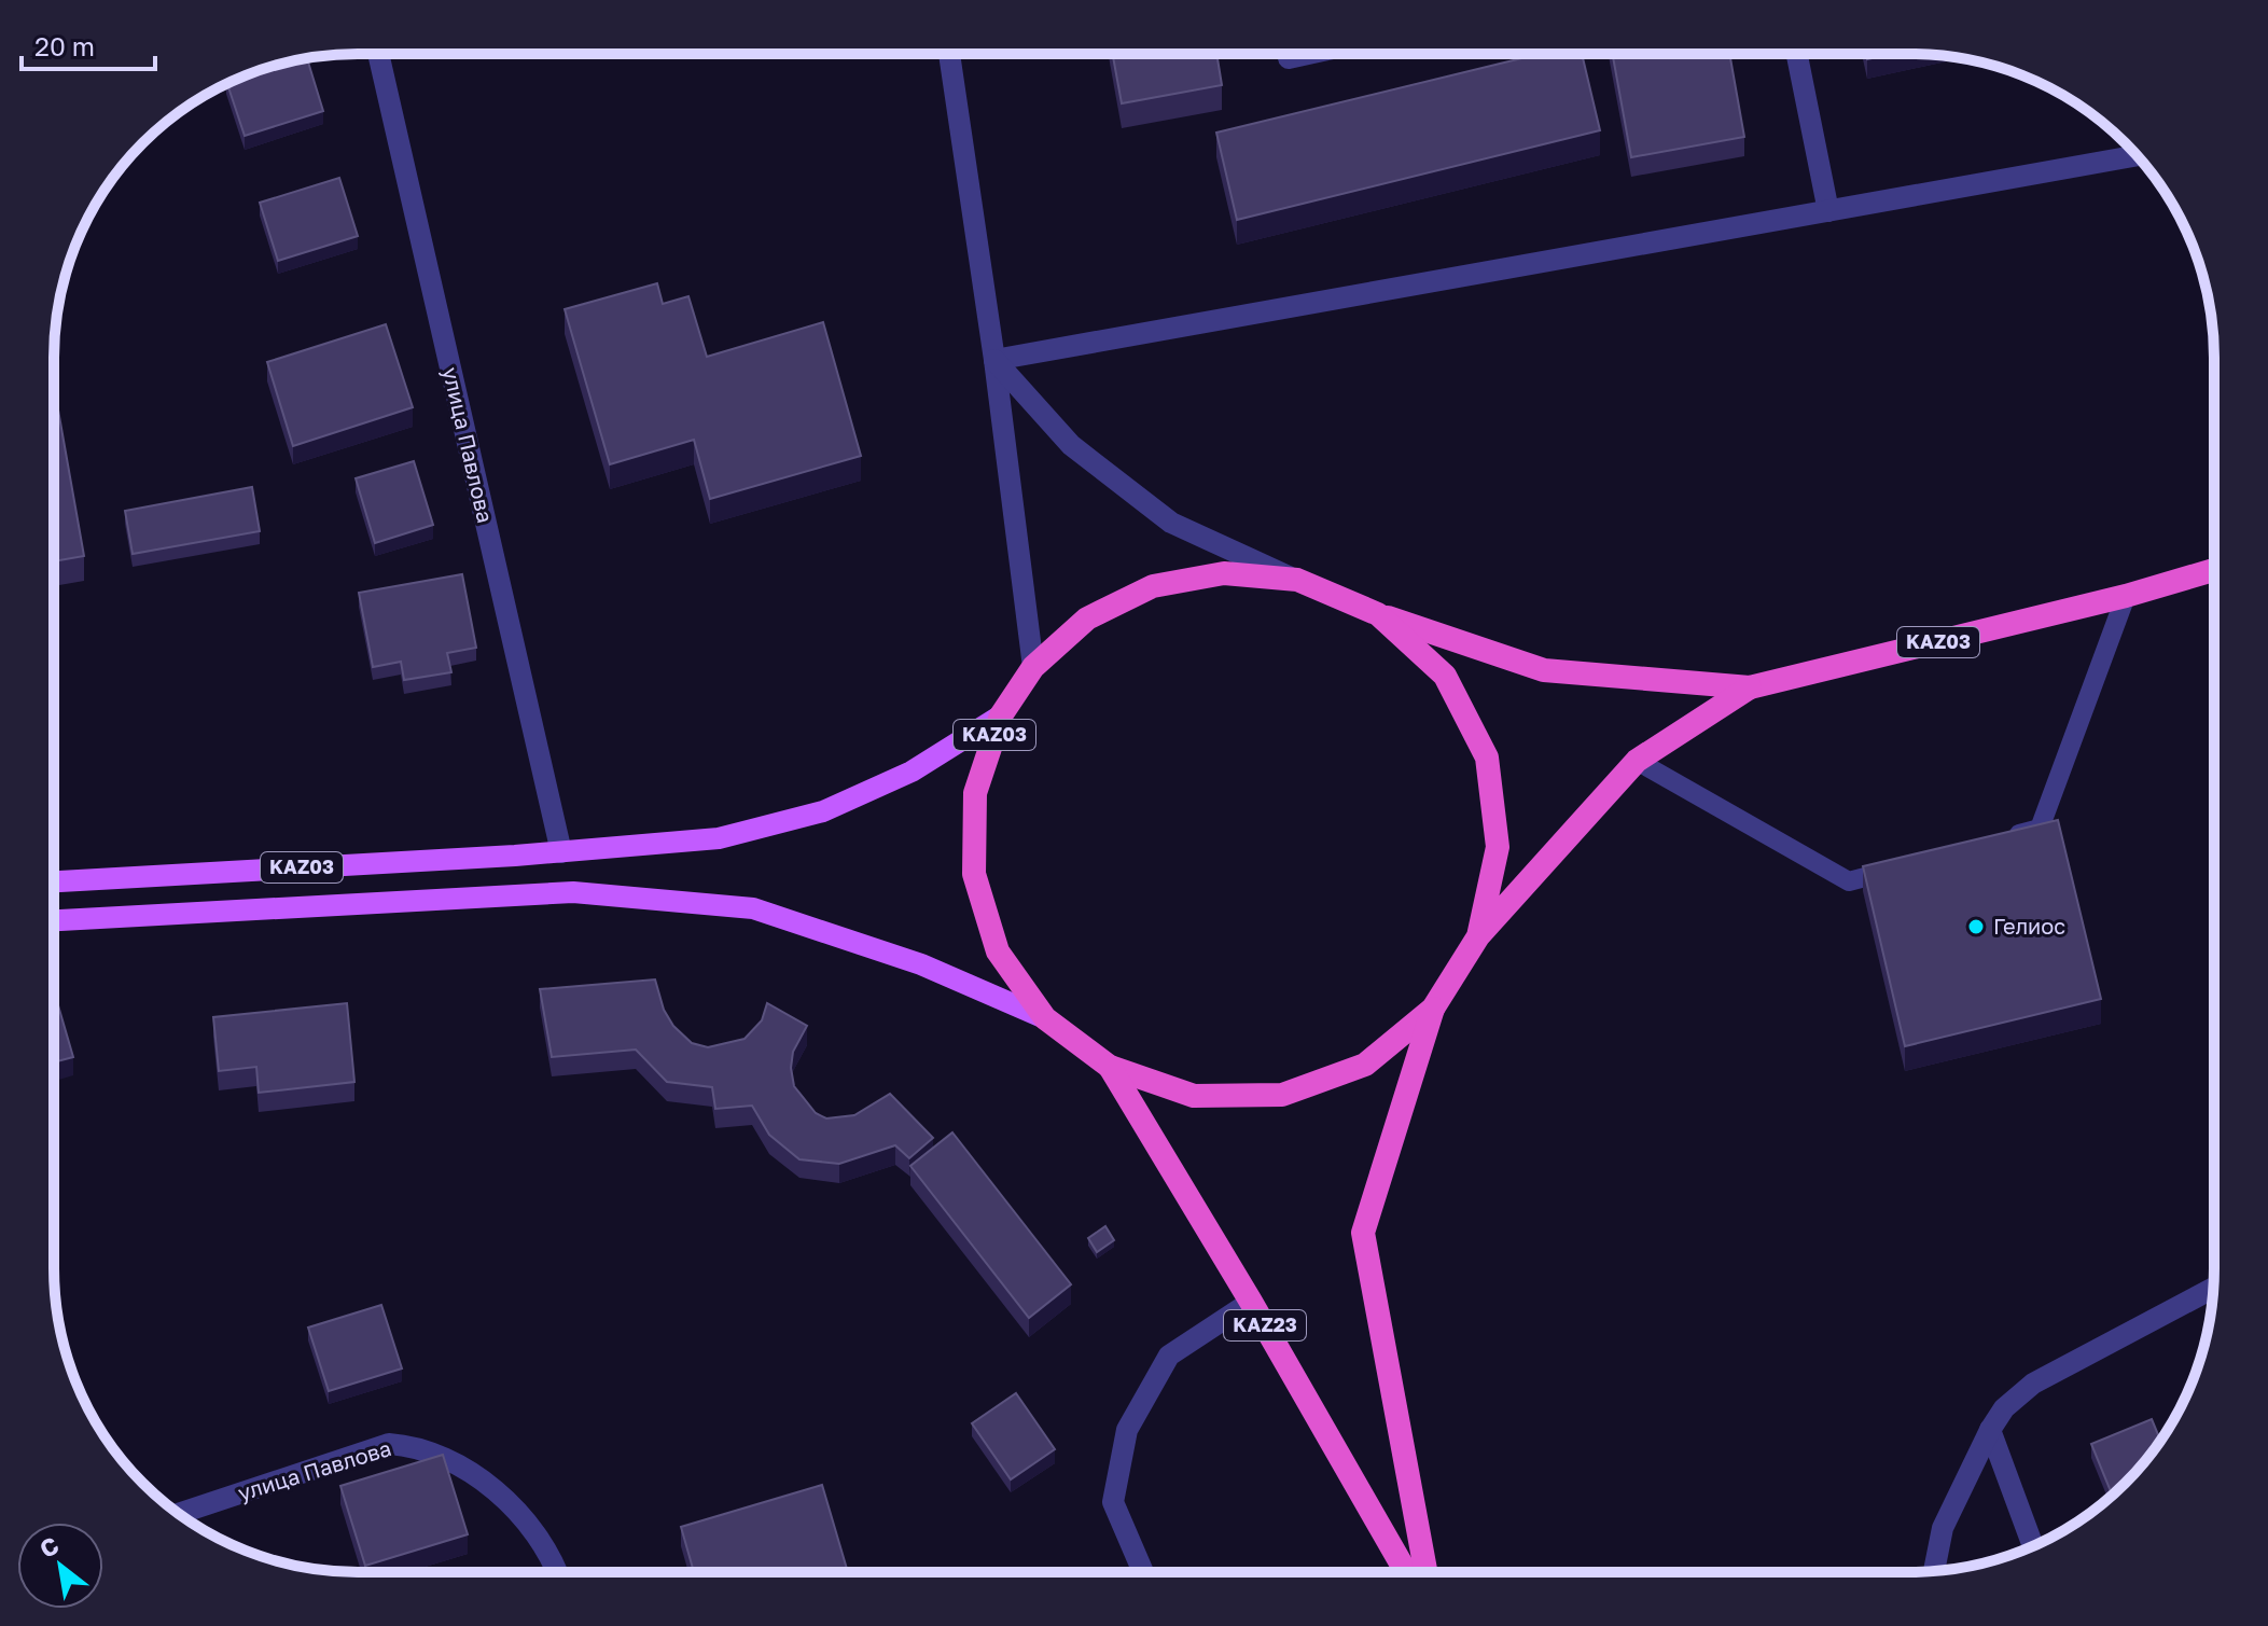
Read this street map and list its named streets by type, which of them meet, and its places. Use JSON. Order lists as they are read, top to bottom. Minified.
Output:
{"streets":{"highway":["KАZ03","KAZ23"],"street":["улица Павлова"]},"crossings":[["улица Павлова","KАZ03"],["KАZ03","KAZ23"]],"places":["Гелиос"],"scale_bar":"20 m","north":"top left"}
